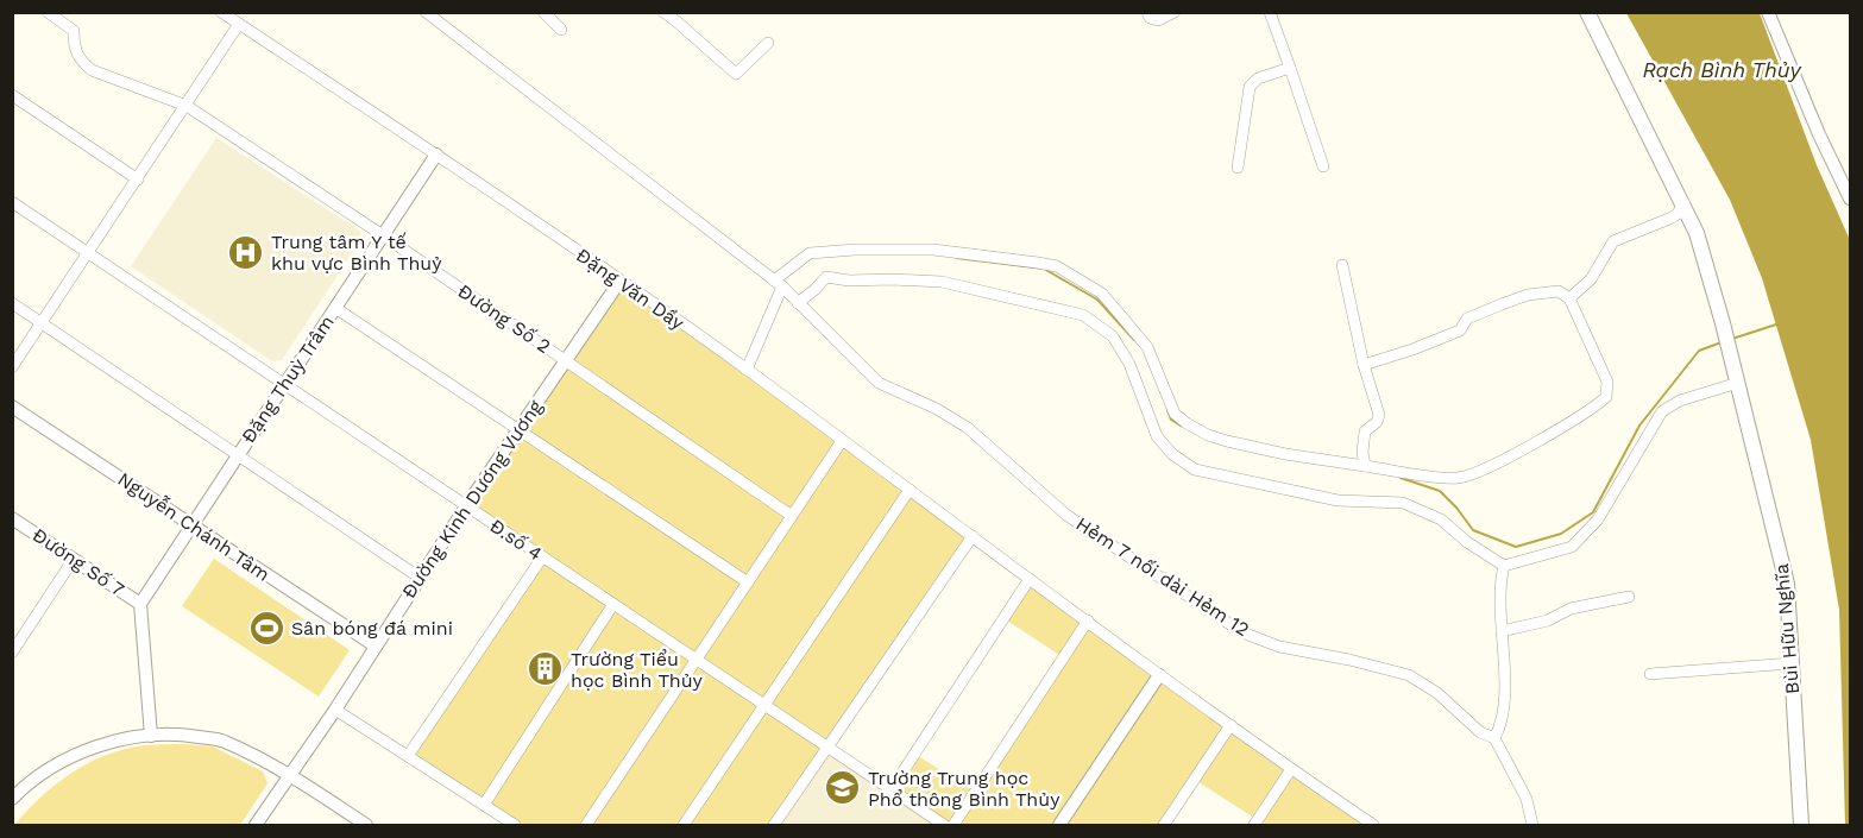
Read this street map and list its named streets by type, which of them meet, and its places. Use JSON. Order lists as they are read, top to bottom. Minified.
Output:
{"streets":{"main road":["Bùi Hữu Nghĩa"],"street":["Đặng Văn Dầy","Đường Số 2","Đặng Thuỳ Trâm","Đường Kinh Dương Vương","Nguyễn Chánh Tâm","Đ.số 4","Đường Số 7","Hẻm 7 nối dài Hẻm 12"]},"crossings":[["Đặng Văn Dầy","Đặng Thuỳ Trâm"],["Đặng Văn Dầy","Đường Kinh Dương Vương"],["Đường Số 2","Đặng Thuỳ Trâm"],["Đường Số 2","Đường Kinh Dương Vương"],["Đặng Thuỳ Trâm","Nguyễn Chánh Tâm"],["Đặng Thuỳ Trâm","Đ.số 4"],["Đặng Thuỳ Trâm","Đường Số 7"],["Đường Kinh Dương Vương","Nguyễn Chánh Tâm"],["Đường Kinh Dương Vương","Đ.số 4"]],"water":["Rạch Bình Thủy"],"places":{"hospital":["Trung tâm Y tế khu vực Bình Thuỷ"],"sports":["Sân bóng đá mini"],"building":["Trường Tiểu học Bình Thủy"],"school or university":["Trường Trung học Phổ thông Bình Thủy"]}}
